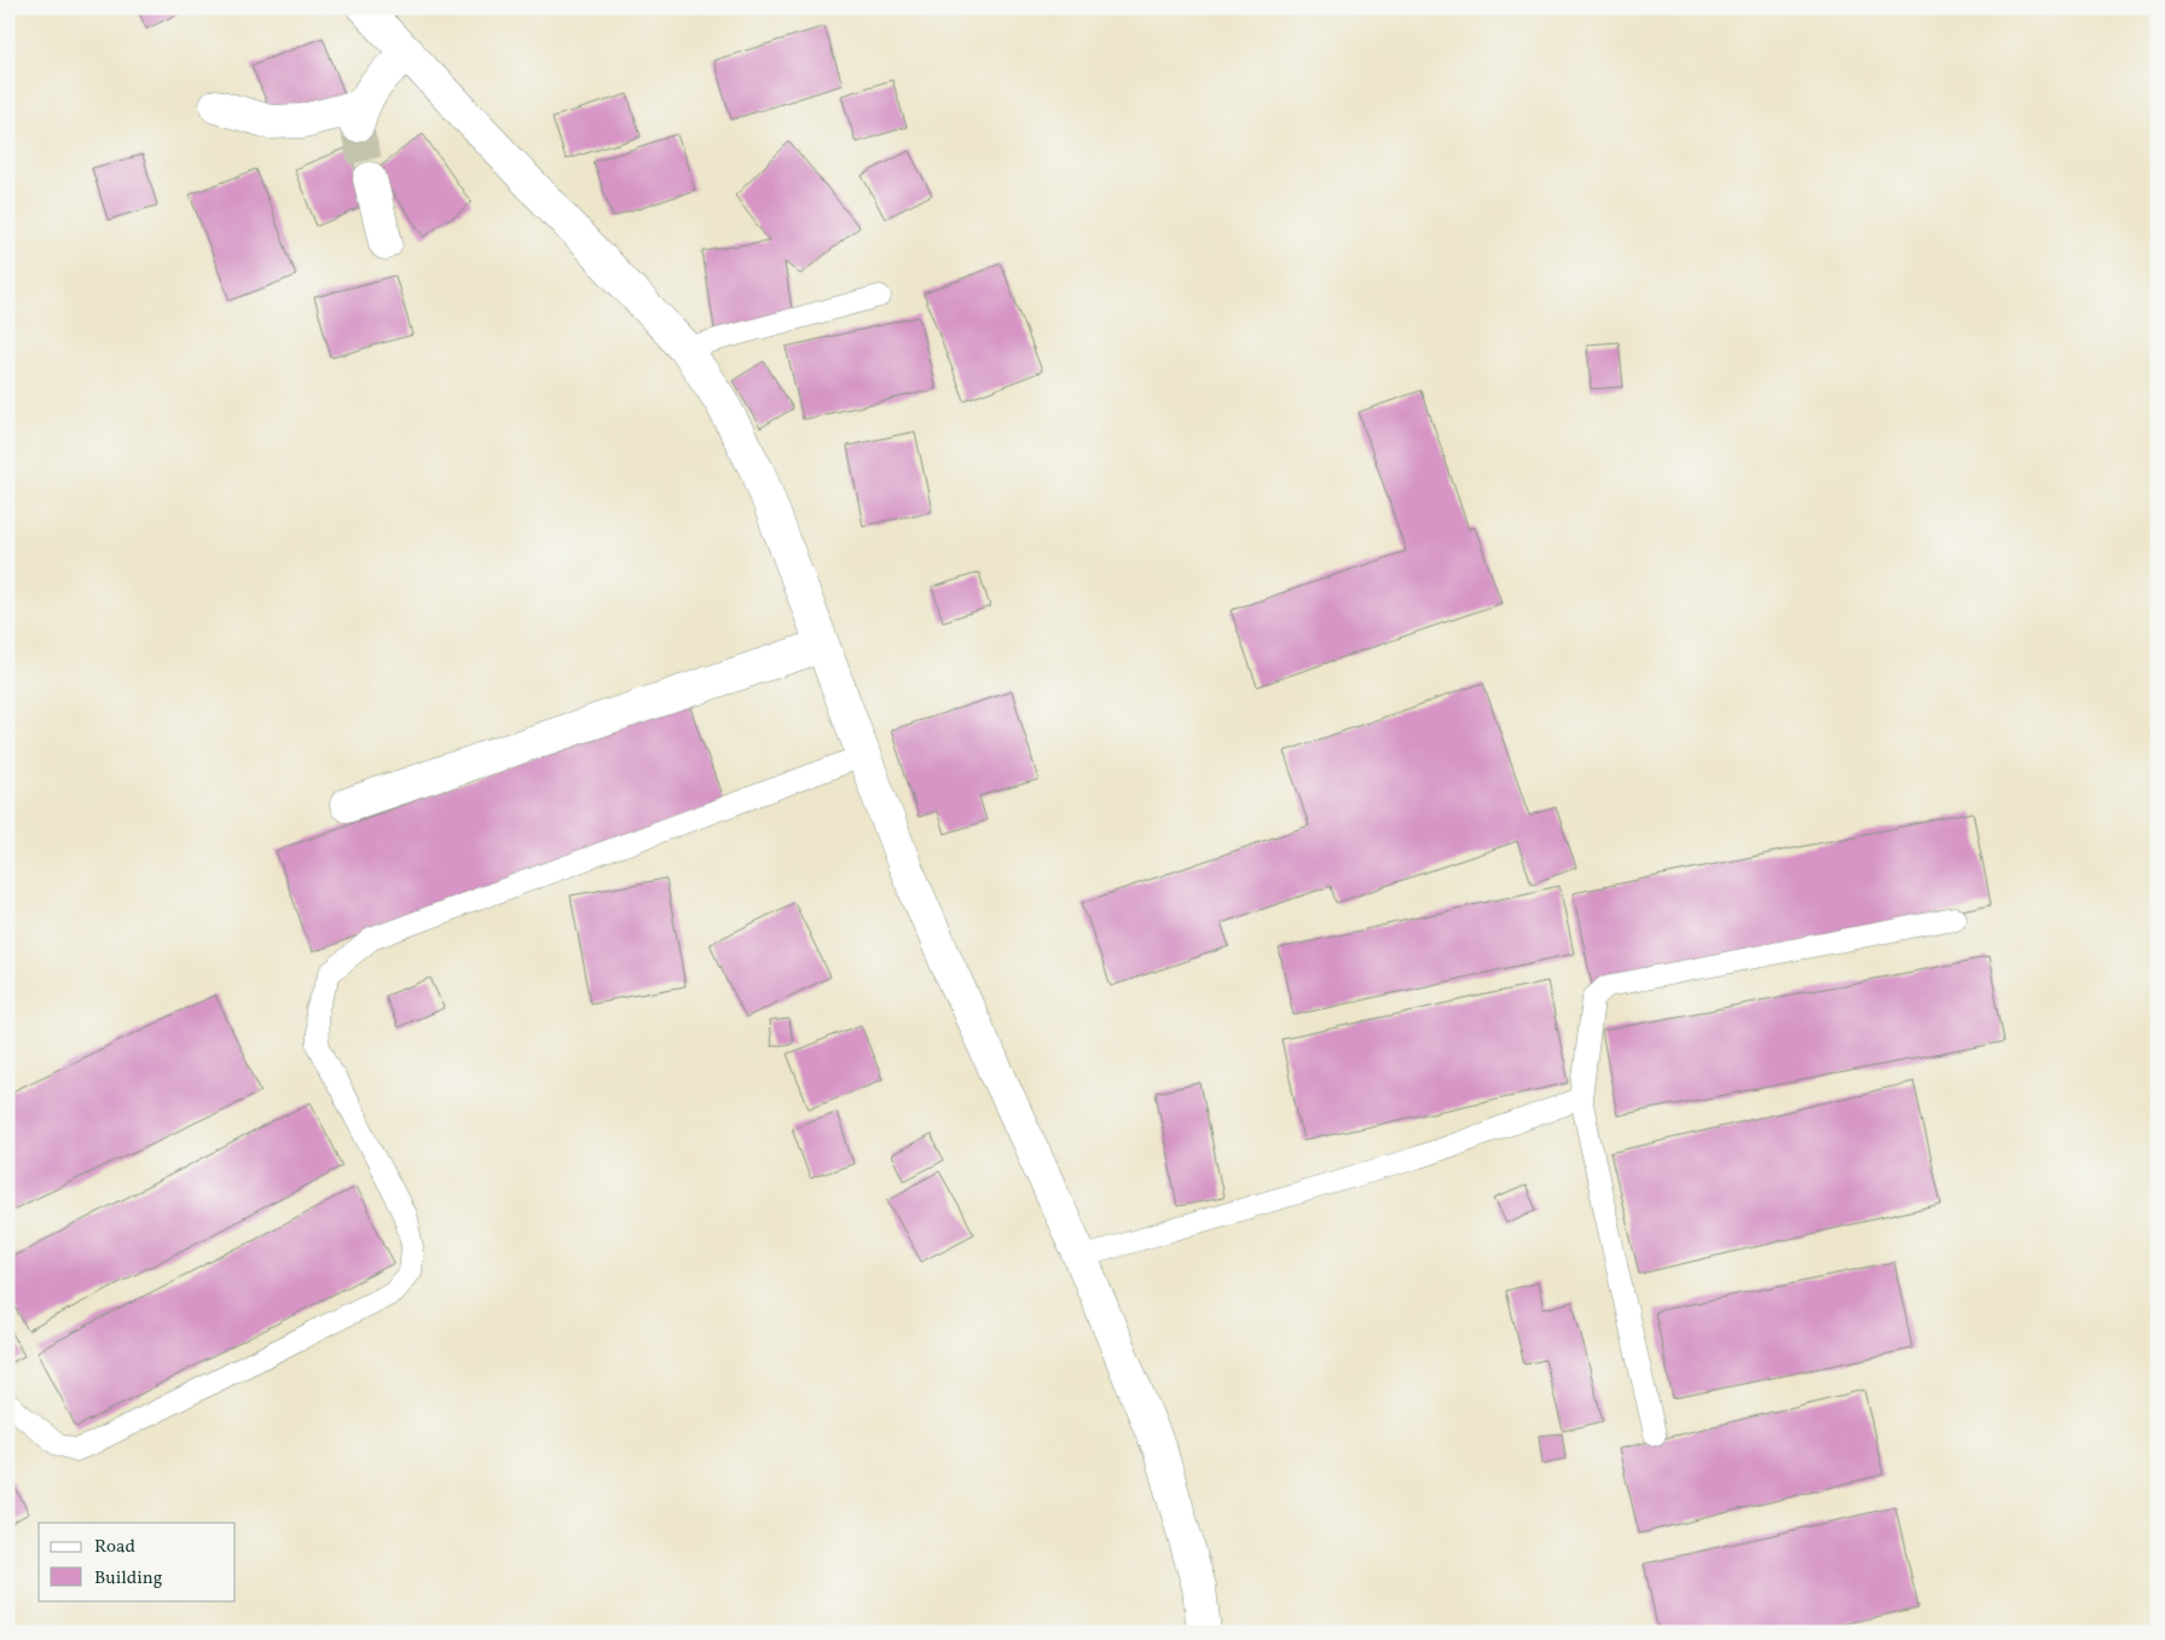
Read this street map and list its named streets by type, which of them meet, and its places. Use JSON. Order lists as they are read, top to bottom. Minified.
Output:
{"legend":["Road","Building"]}
